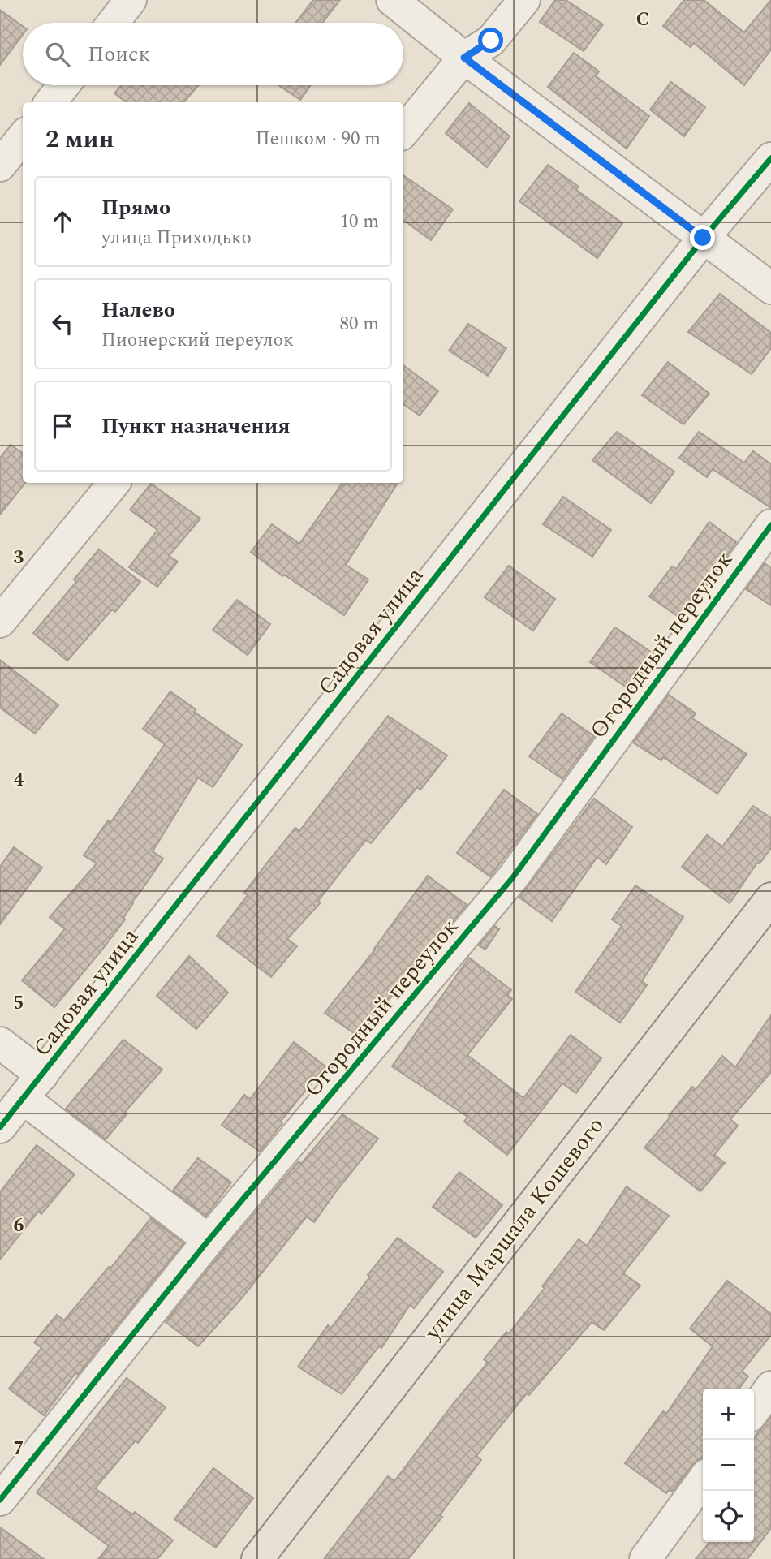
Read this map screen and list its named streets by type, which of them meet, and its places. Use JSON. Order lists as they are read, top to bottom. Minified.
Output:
{"streets":{"main road":["улица Маршала Кошевого"],"street":["Садовая улица","Огородный переулок"]},"page":{"search":"Поиск","heading":["2 мин","Пешком · 90 m"],"list":[["Прямо","улица Приходько","10 m"],["Налево","Пионерский переулок","80 m"],"Пункт назначения"],"map_buttons":["+","−"]},"grid":{"columns":["C"],"rows":["3","4","5","6","7"]}}
